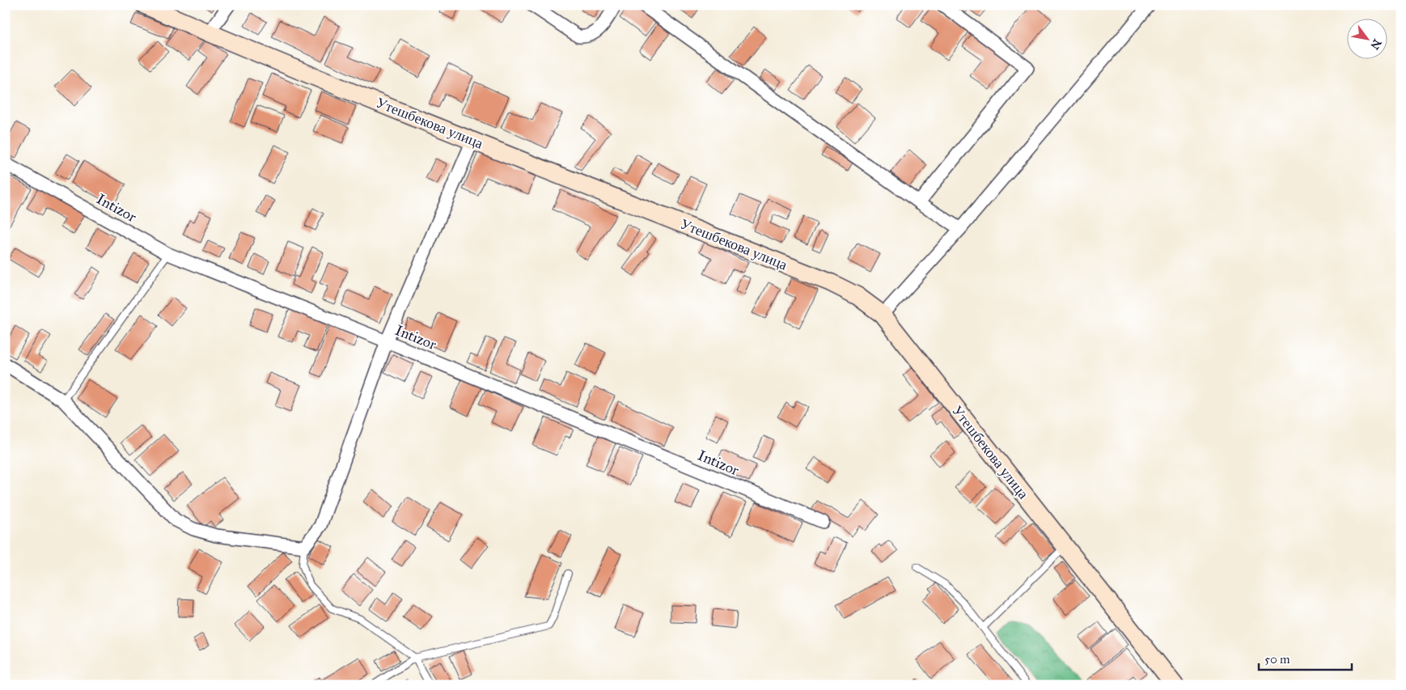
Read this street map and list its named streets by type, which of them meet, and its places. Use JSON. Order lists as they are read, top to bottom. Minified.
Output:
{"streets":{"main road":["Утешбекова улица"],"street":["Intizor"]},"scale_bar":"50 m","north":"bottom right"}
